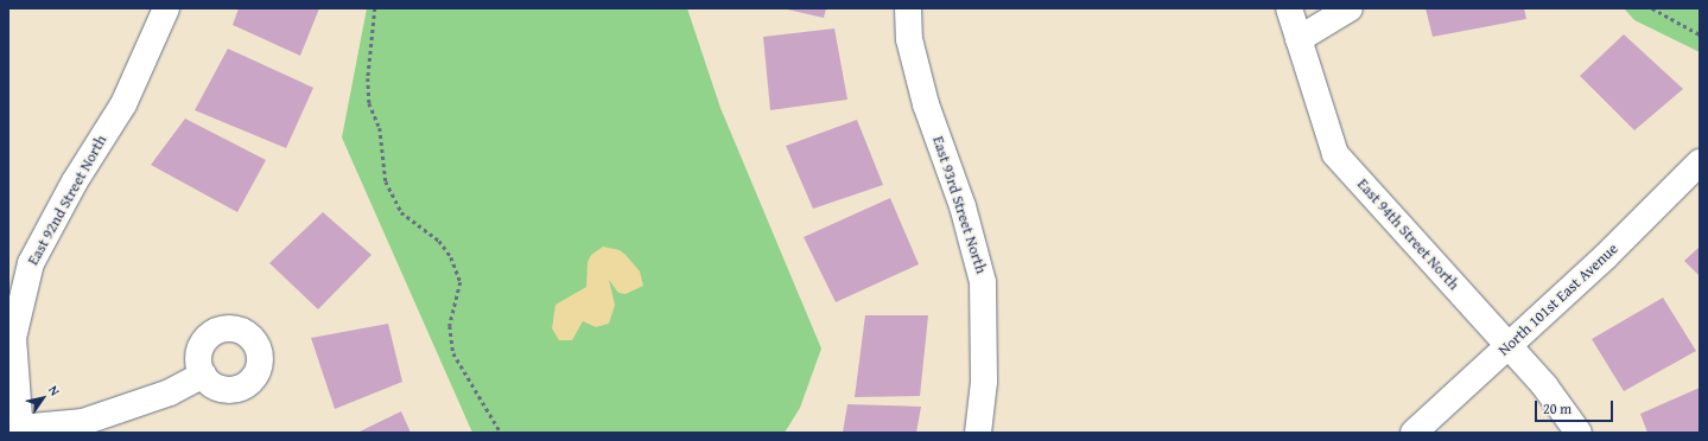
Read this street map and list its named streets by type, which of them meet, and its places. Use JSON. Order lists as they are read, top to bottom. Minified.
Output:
{"streets":{"street":["East 92nd Street North","East 93rd Street North","East 94th Street North","North 101st East Avenue"]},"crossings":[["East 94th Street North","North 101st East Avenue"]],"scale_bar":"20 m","north":"top right"}
